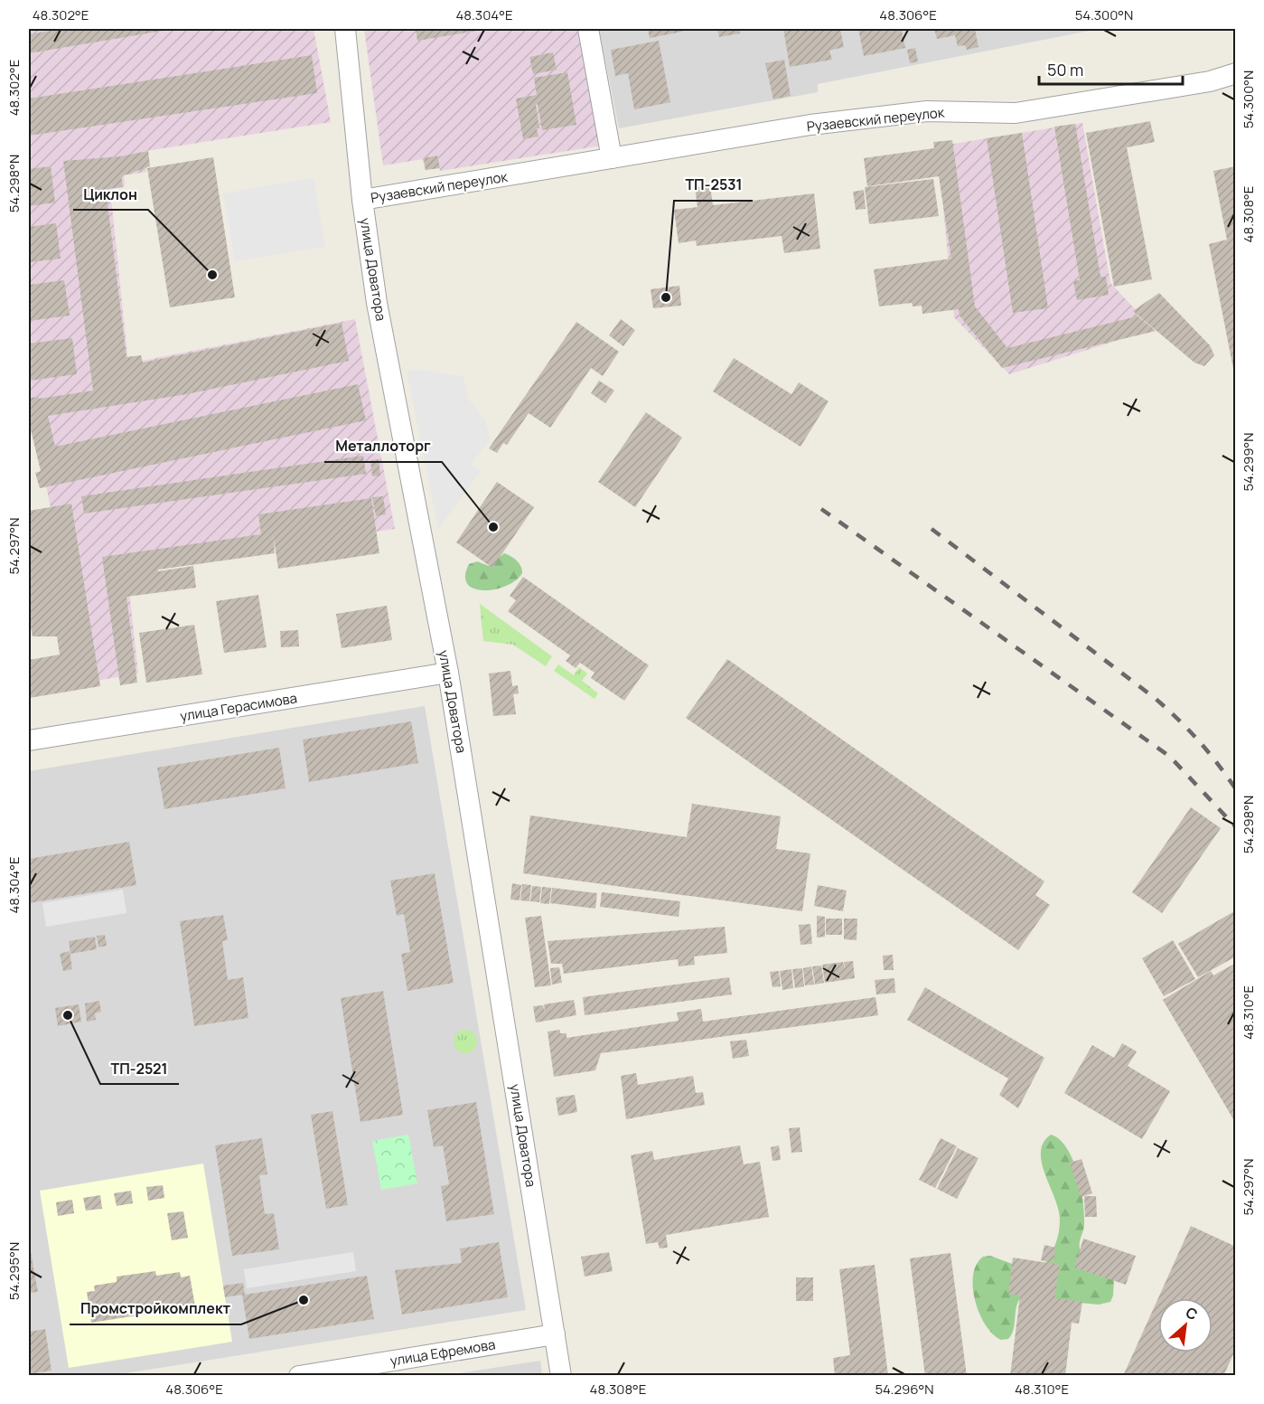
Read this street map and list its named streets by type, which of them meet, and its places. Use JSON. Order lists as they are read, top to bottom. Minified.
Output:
{"streets":{"street":["Рузаевский переулок","улица Доватора","улица Герасимова","улица Ефремова"]},"crossings":[["Рузаевский переулок","улица Доватора"],["улица Доватора","улица Герасимова"],["улица Доватора","улица Ефремова"]],"places":["Циклон","ТП-2531","Металлоторг","ТП-2521","Промстройкомплект"],"scale_bar":"50 m","north":"top right","coordinates":["48.302°E","48.304°E","48.306°E","54.300°N","54.298°N","48.308°E","54.299°N","54.297°N","48.310°E","54.295°N","54.296°N"]}
